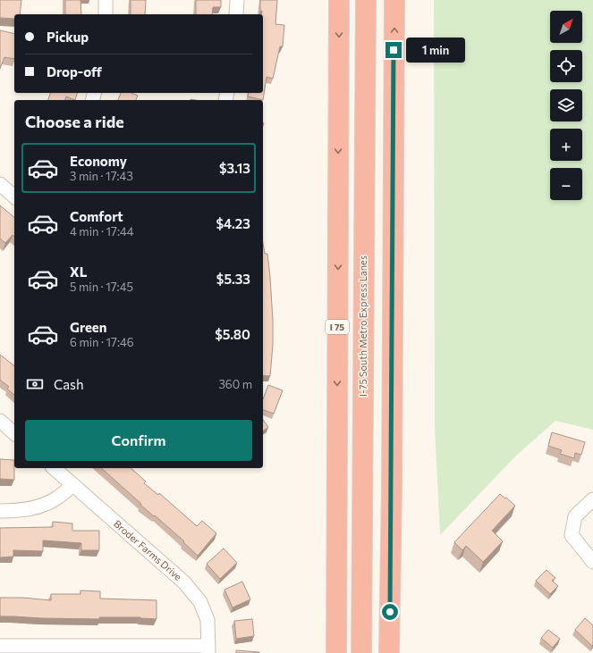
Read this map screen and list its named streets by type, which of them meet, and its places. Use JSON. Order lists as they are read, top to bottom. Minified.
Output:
{"streets":{"highway":["I-75 South Metro Express Lanes","I 75"],"street":["Broder Farms Drive"]},"north":"top right","page":{"map_buttons":["+","−"],"banner":["Pickup","Drop-off"],"bubble":"1 min","heading":"Choose a ride","list":[{"name":"Economy","note":"3 min · 17:43","value":"$3.13"},{"name":"Comfort","note":"4 min · 17:44","value":"$4.23"},{"name":"XL","note":"5 min · 17:45","value":"$5.33"},{"name":"Green","note":"6 min · 17:46","value":"$5.80"}],"pay":["Cash","360 m"],"buttons":"Confirm"}}
